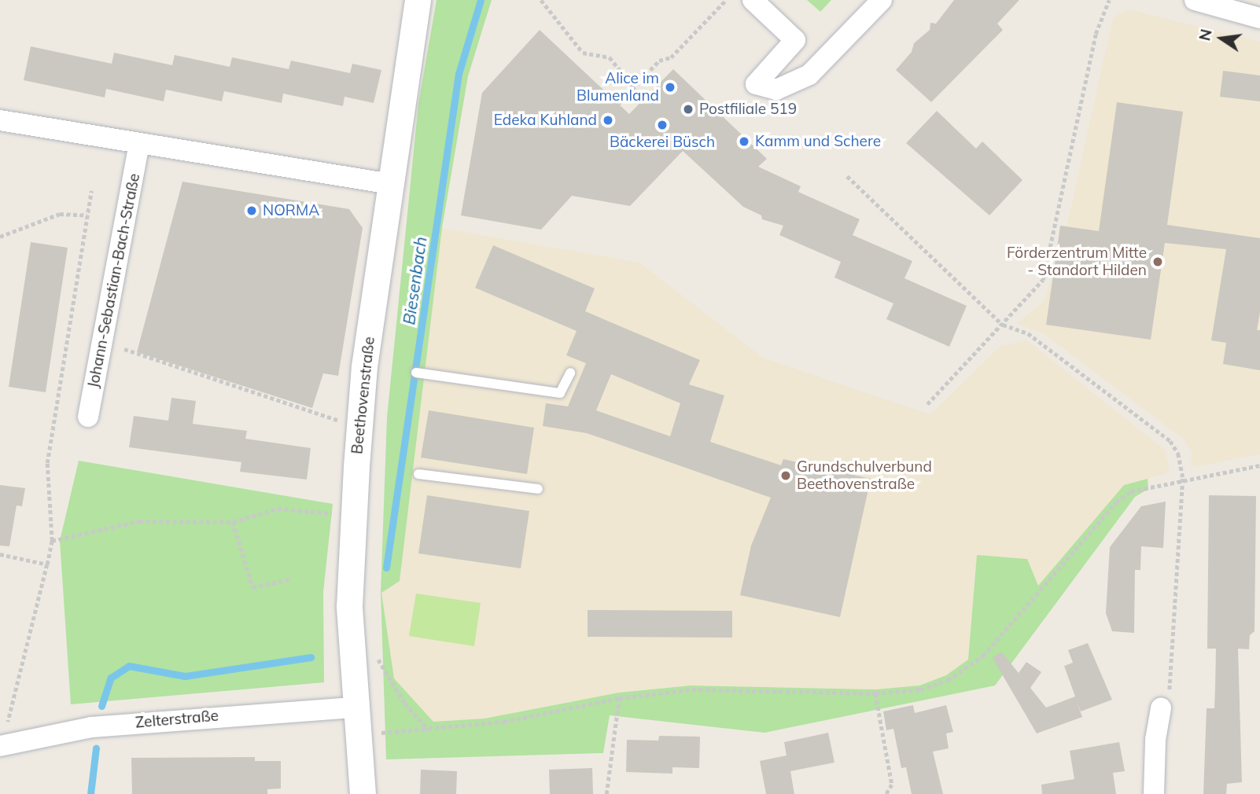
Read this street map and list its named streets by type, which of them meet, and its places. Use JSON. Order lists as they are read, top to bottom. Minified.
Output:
{"streets":{"street":["Johann-Sebastian-Bach-Straße","Beethovenstraße","Zelterstraße"]},"crossings":[["Beethovenstraße","Zelterstraße"]],"water":["Biesenbach"],"places":["Alice im Blumenland","Postfiliale 519","Edeka Kuhland","Bäckerei Büsch","Kamm und Schere","NORMA","Förderzentrum Mitte - Standort Hilden","Grundschulverbund Beethovenstraße"],"north":"left"}
